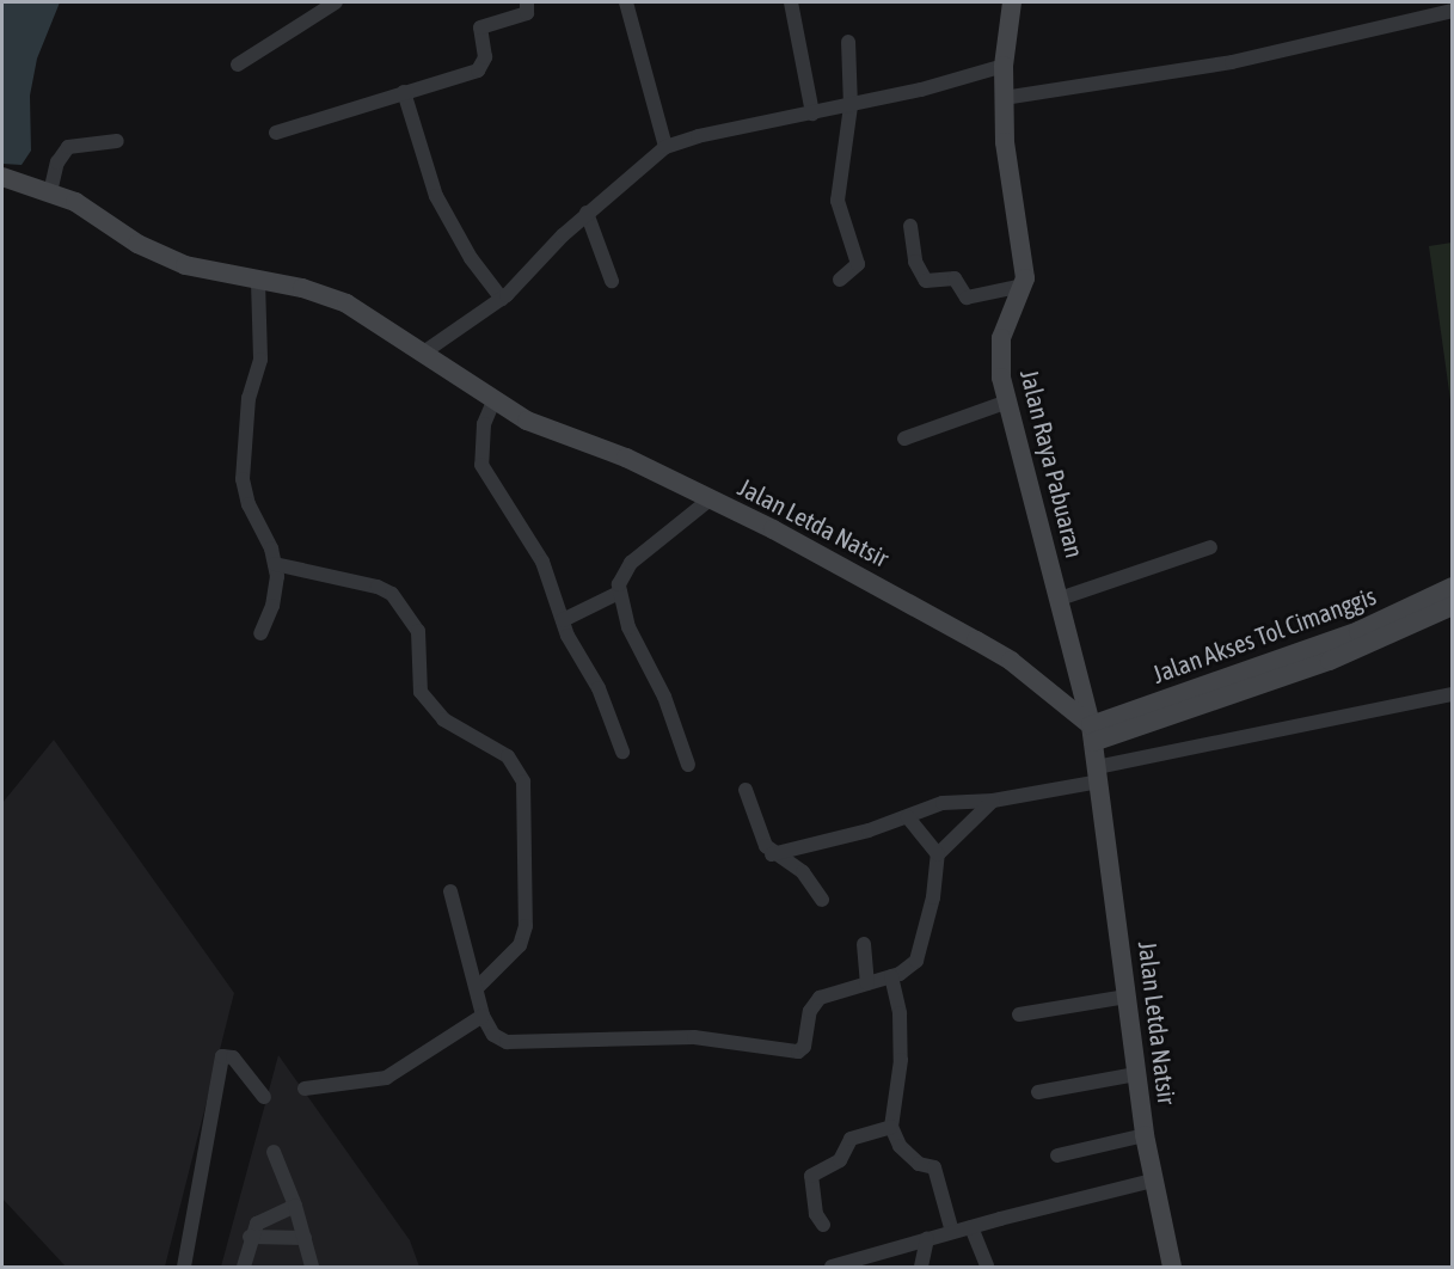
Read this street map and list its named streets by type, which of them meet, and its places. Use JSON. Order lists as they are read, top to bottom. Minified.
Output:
{"streets":{"street":["Jalan Raya Pabuaran","Jalan Letda Natsir","Jalan Akses Tol Cimanggis"]},"crossings":[["Jalan Raya Pabuaran","Jalan Letda Natsir"],["Jalan Raya Pabuaran","Jalan Akses Tol Cimanggis"],["Jalan Letda Natsir","Jalan Akses Tol Cimanggis"]]}
